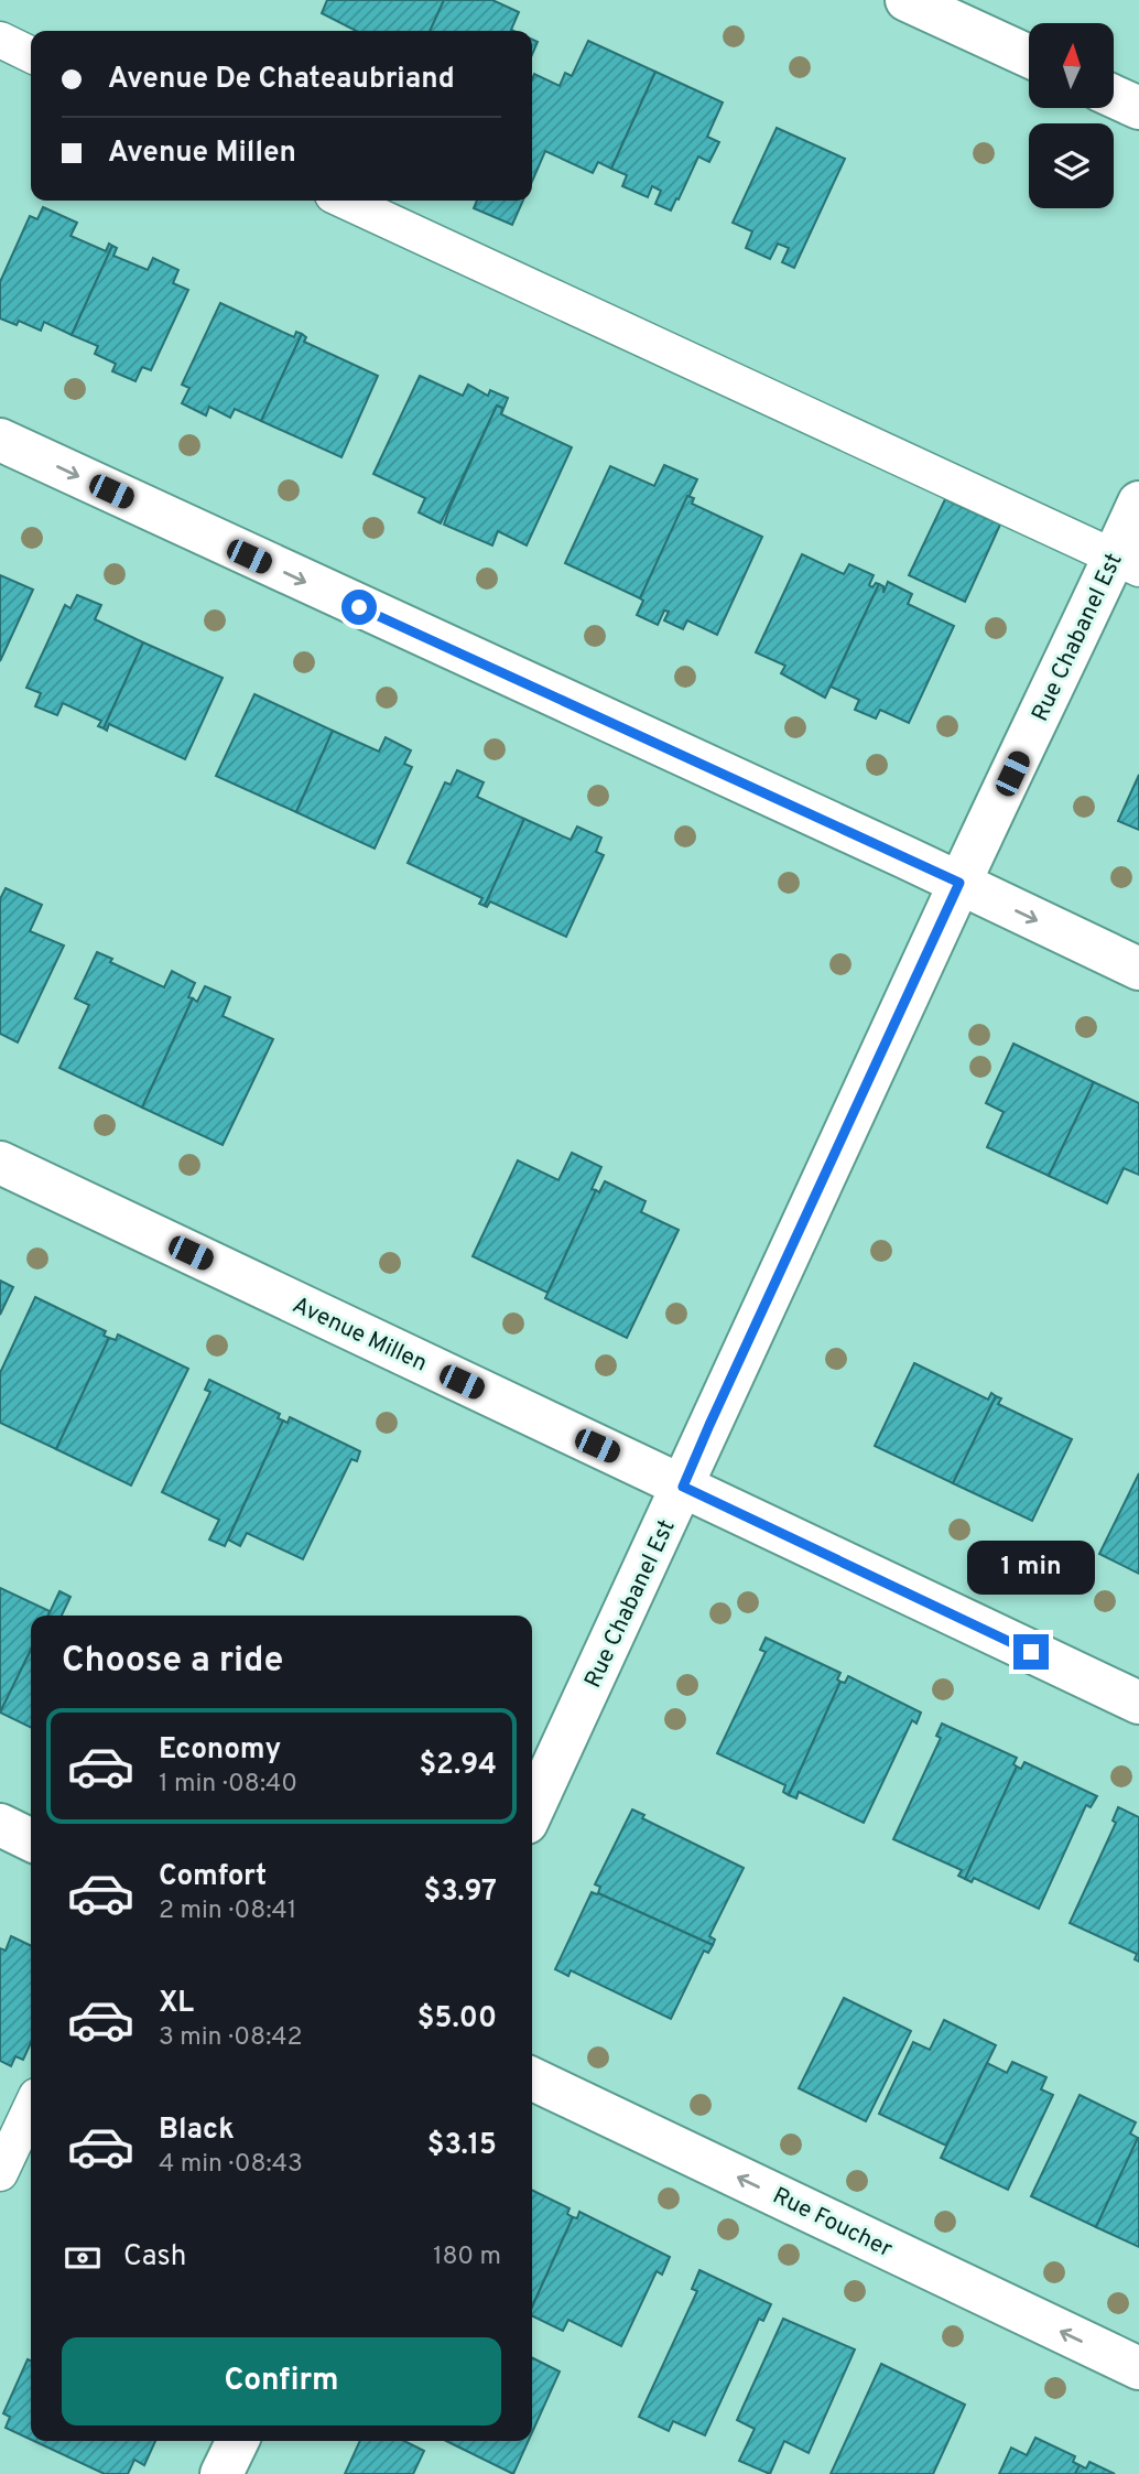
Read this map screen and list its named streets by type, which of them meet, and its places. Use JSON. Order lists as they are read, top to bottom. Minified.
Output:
{"streets":{"street":["Rue Chabanel Est","Avenue Millen","Rue Foucher"]},"crossings":[["Rue Chabanel Est","Avenue Millen"]],"one_way":["Rue Foucher"],"north":"top","page":{"banner":["Avenue De Chateaubriand","Avenue Millen"],"bubble":"1 min","heading":"Choose a ride","list":[{"name":"Economy","note":"1 min · 08:40","value":"$2.94"},{"name":"Comfort","note":"2 min · 08:41","value":"$3.97"},{"name":"XL","note":"3 min · 08:42","value":"$5.00"},{"name":"Black","note":"4 min · 08:43","value":"$3.15"}],"pay":["Cash","180 m"],"buttons":"Confirm"}}
